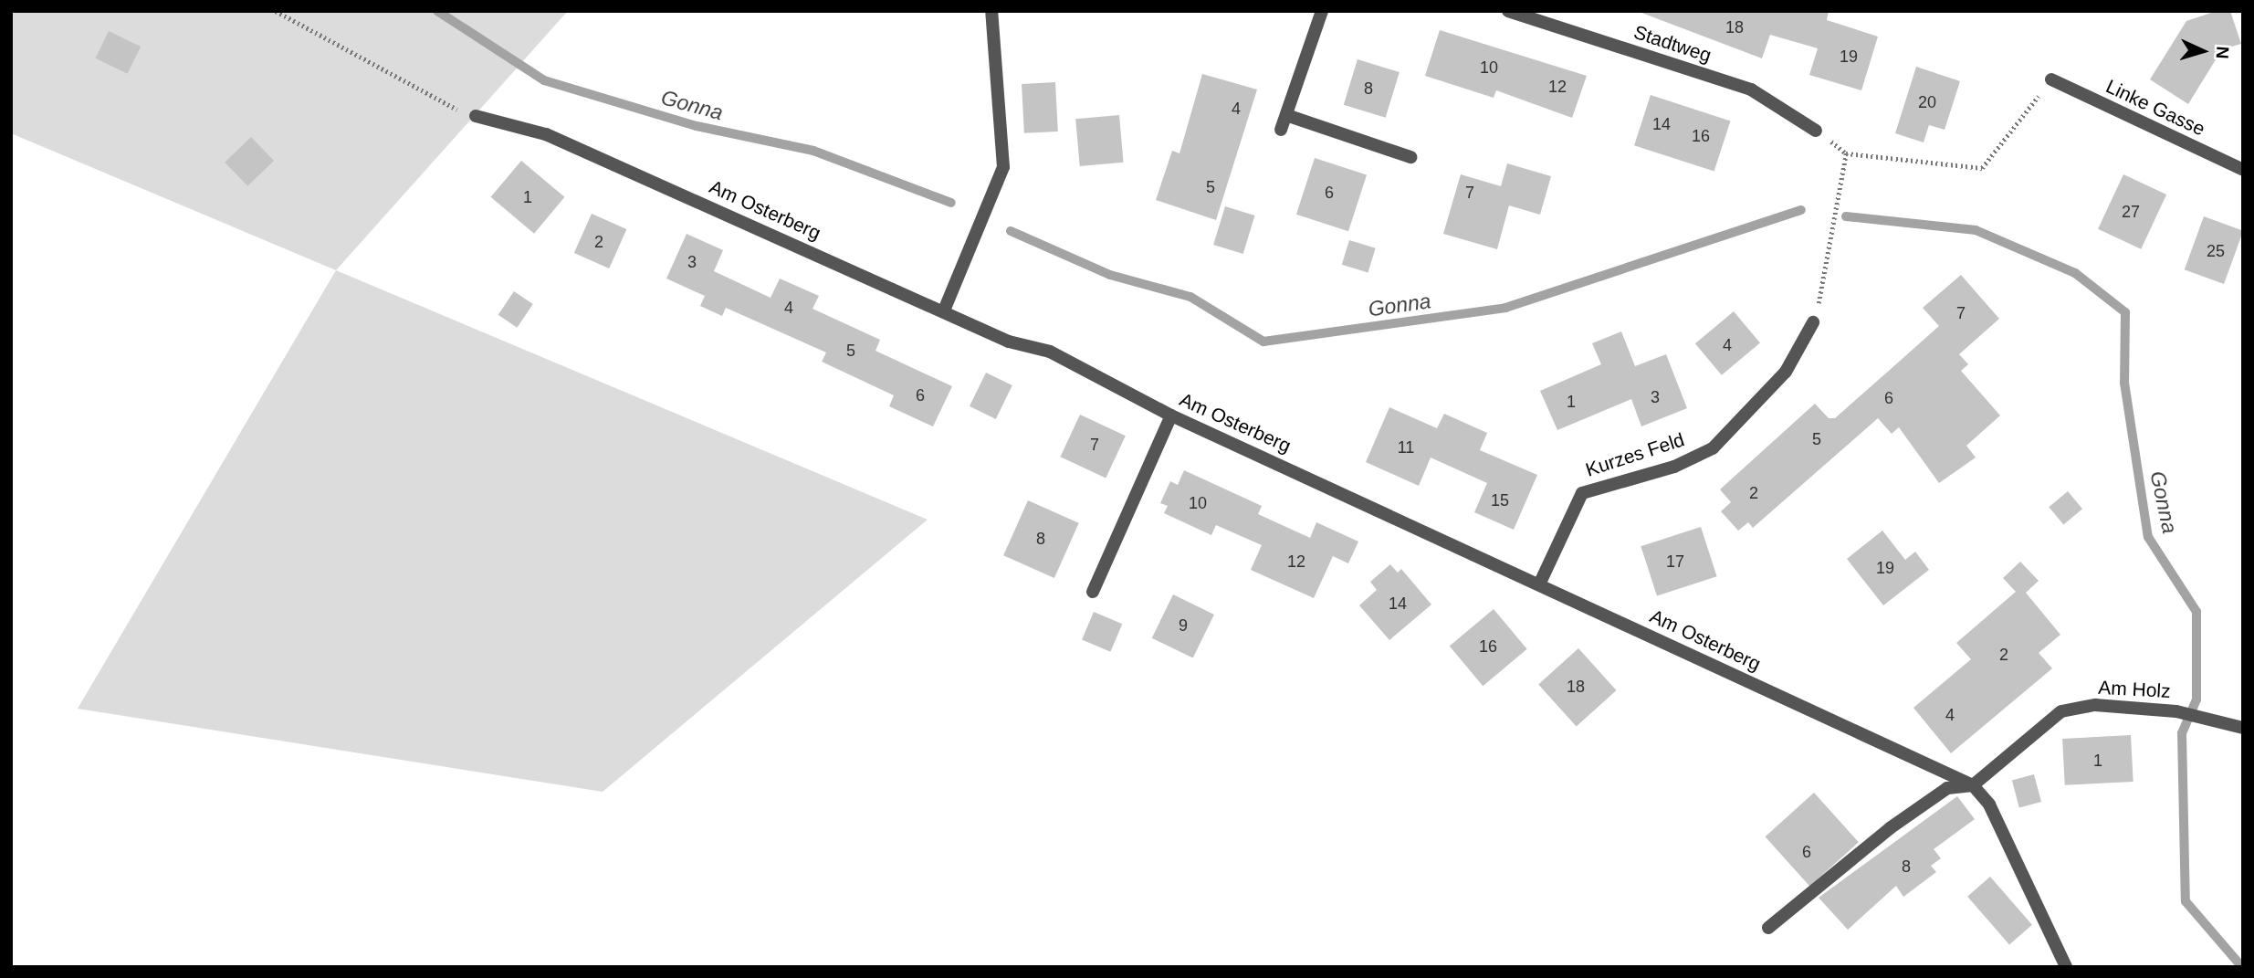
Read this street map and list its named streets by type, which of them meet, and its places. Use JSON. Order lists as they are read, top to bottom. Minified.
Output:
{"streets":{"street":["Stadtweg","Linke Gasse","Am Osterberg","Kurzes Feld","Am Holz"]},"crossings":[["Am Osterberg","Kurzes Feld"],["Am Osterberg","Am Holz"]],"water":["Gonna"],"house_numbers":["18","19","10","12","8","20","4","14","16","5","6","7","1","27","2","25","3","4","7","4","5","6","3","6","1","5","7","11","2","15","10","8","12","17","19","14","9","16","2","18","4","1","6","8"],"north":"right"}
